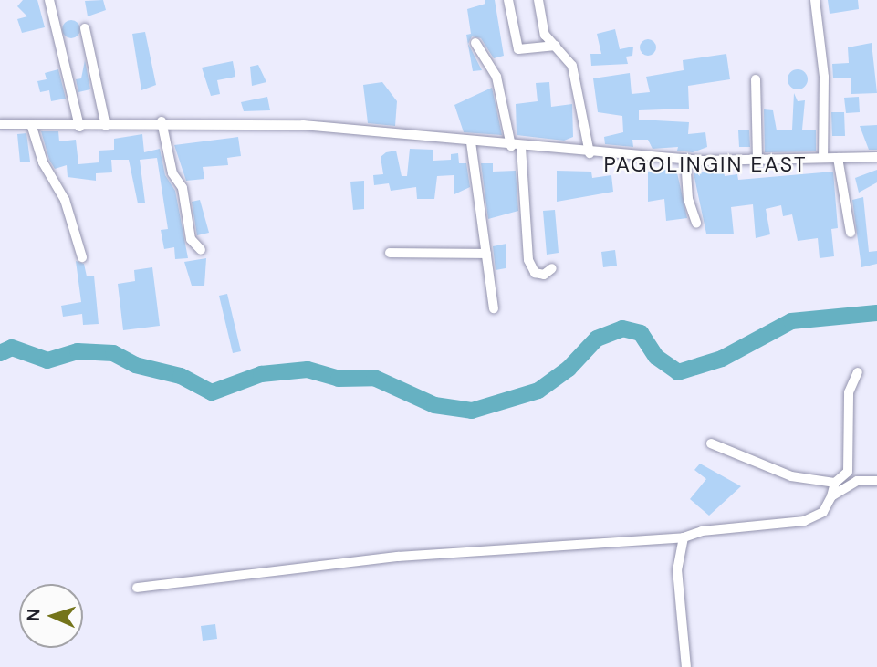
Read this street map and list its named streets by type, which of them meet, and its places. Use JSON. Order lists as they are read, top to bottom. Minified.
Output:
{"districts":["PAGOLINGIN EAST"],"north":"left"}
